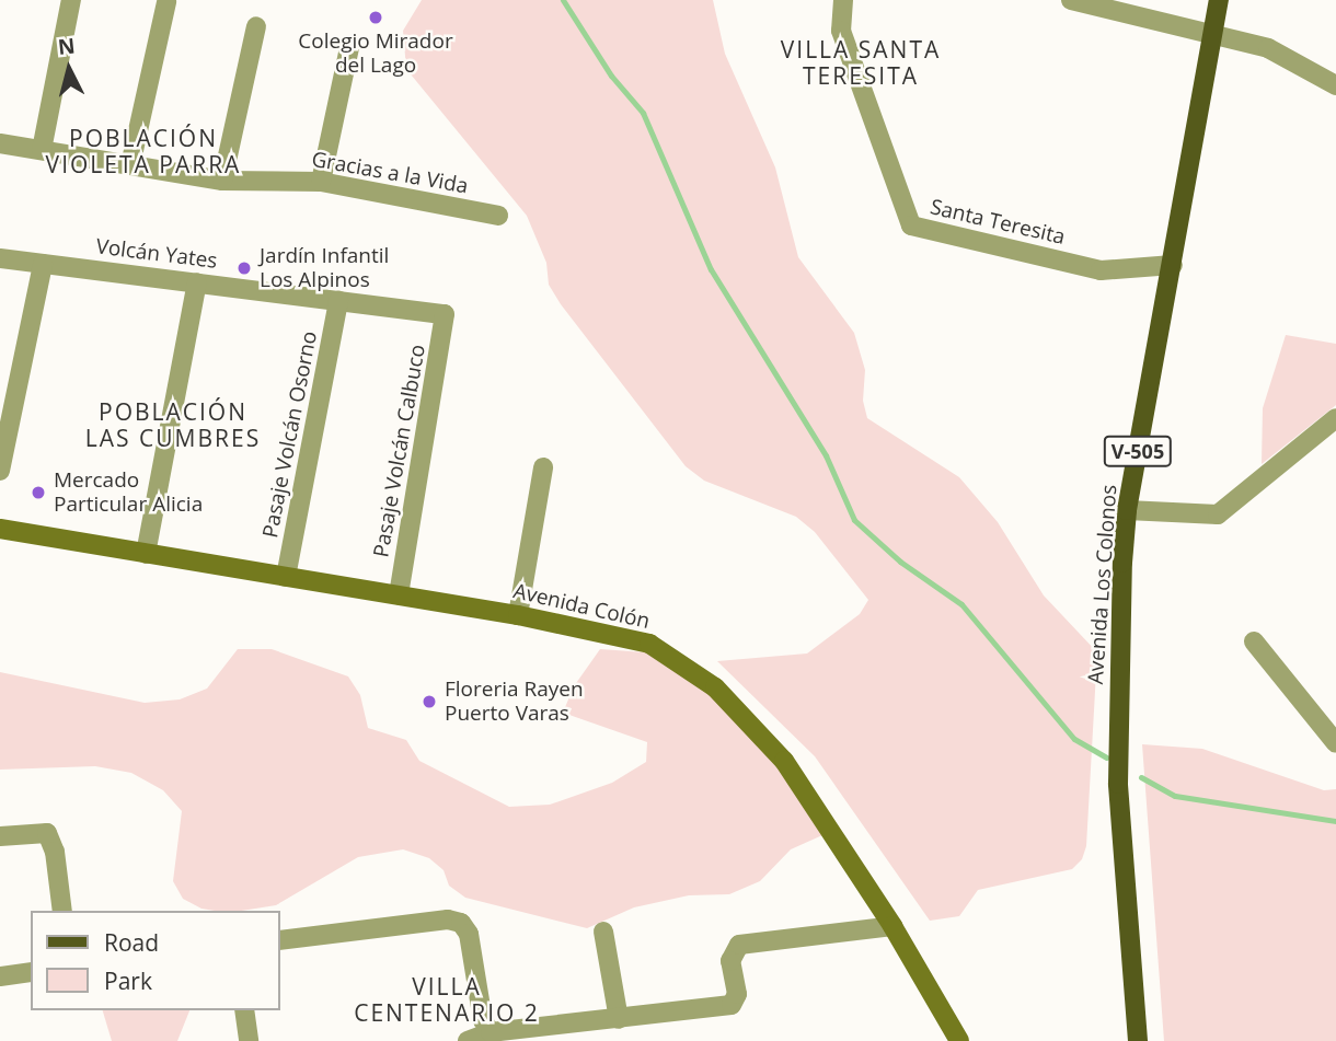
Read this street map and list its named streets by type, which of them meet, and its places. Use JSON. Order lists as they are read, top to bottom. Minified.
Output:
{"streets":{"main road":["V-505","Avenida Los Colonos","Avenida Colón"],"street":["Gracias a la Vida","Santa Teresita","Volcán Yates","Pasaje Volcán Osorno","Pasaje Volcán Calbuco"]},"crossings":[["Santa Teresita","Avenida Los Colonos"],["Volcán Yates","Pasaje Volcán Osorno"],["Volcán Yates","Pasaje Volcán Calbuco"],["Pasaje Volcán Osorno","Avenida Colón"],["Pasaje Volcán Calbuco","Avenida Colón"]],"districts":["VILLA SANTA TERESITA","POBLACIÓN VIOLETA PARRA","POBLACIÓN LAS CUMBRES","VILLA CENTENARIO 2"],"places":["Colegio Mirador del Lago","Jardín Infantil Los Alpinos","Mercado Particular Alicia","Floreria Rayen Puerto Varas"],"legend":["Road","Park"],"north":"top"}
